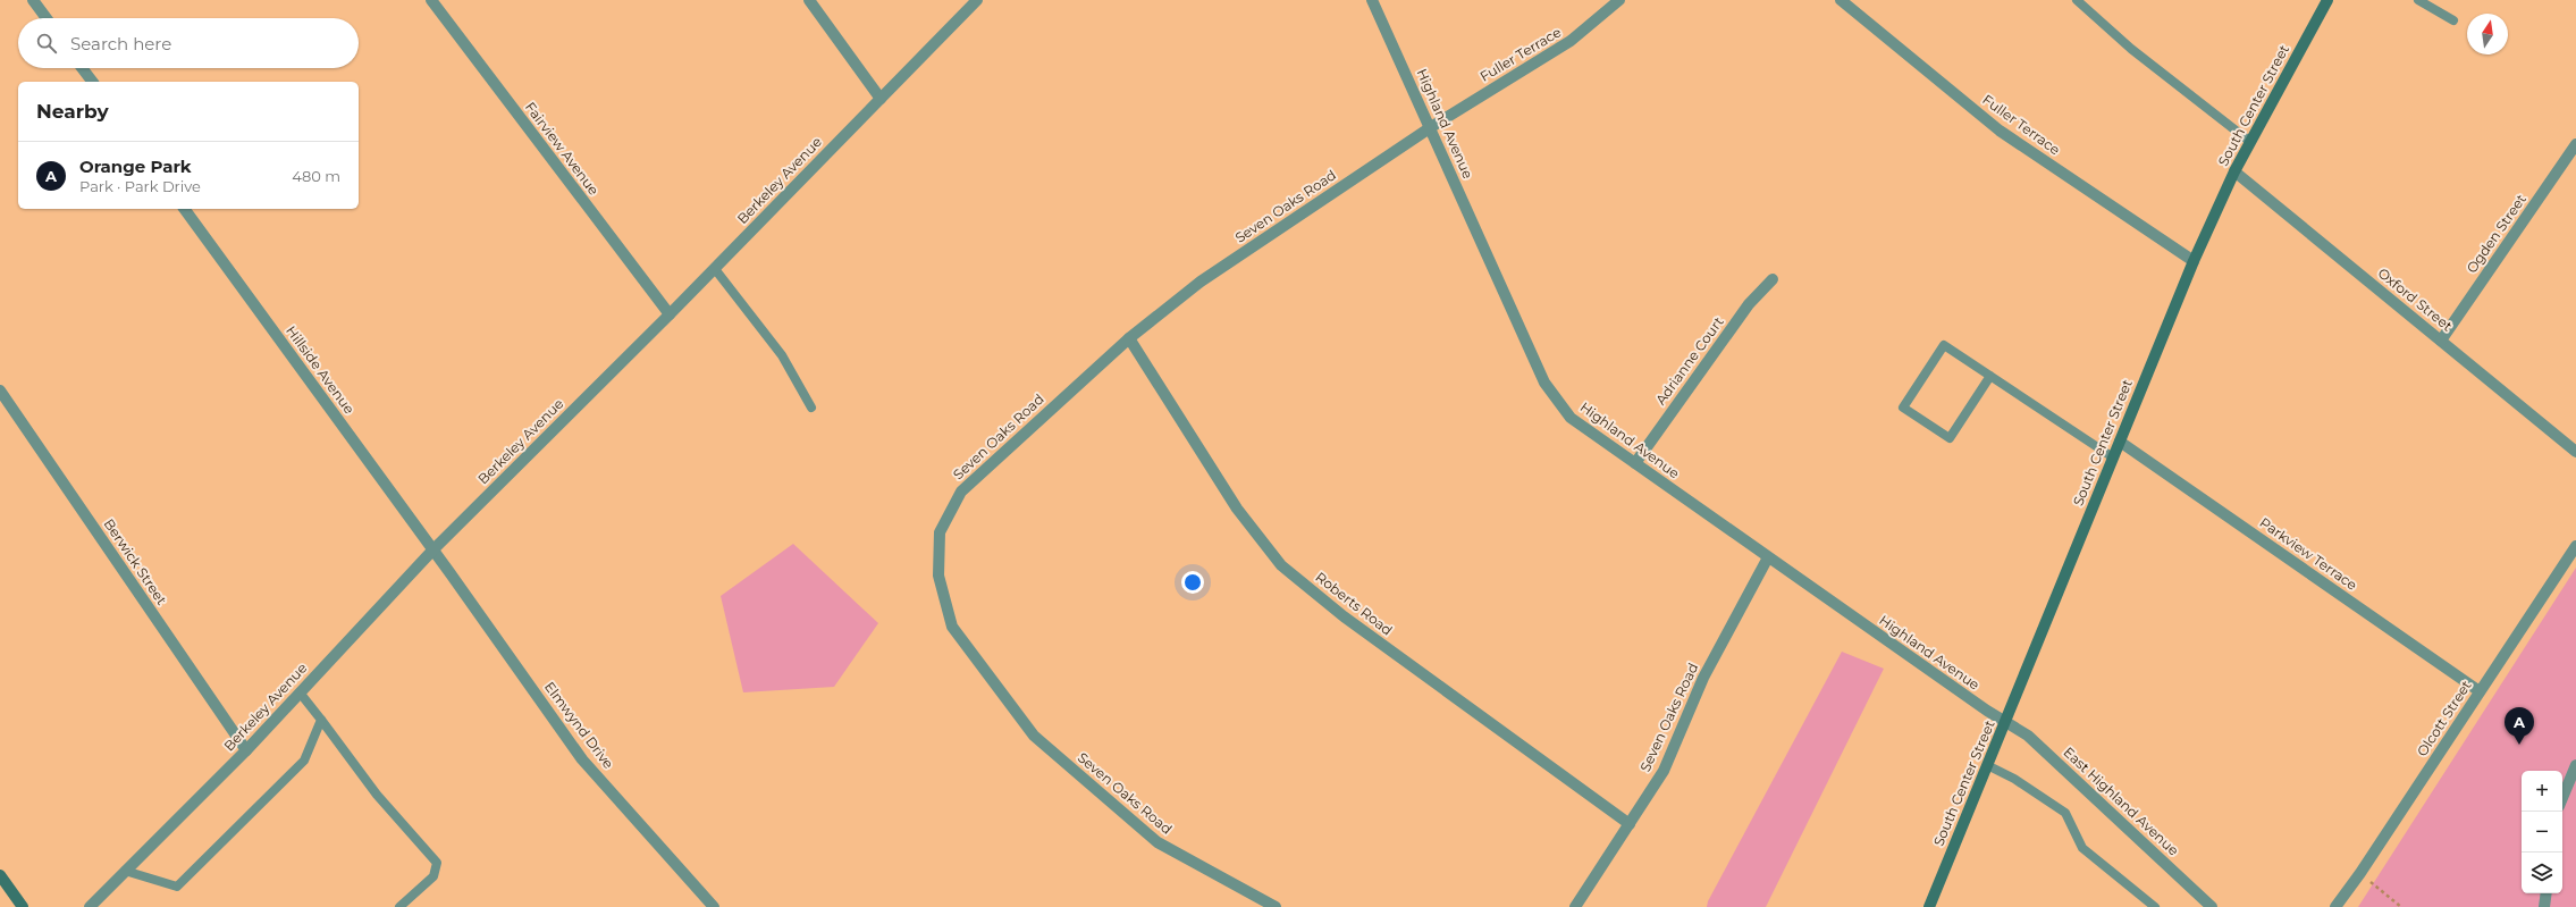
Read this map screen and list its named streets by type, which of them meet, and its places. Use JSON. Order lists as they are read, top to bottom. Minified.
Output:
{"streets":{"main road":["South Center Street"],"street":["Fuller Terrace","Highland Avenue","Fairview Avenue","Berkeley Avenue","Seven Oaks Road","Ogden Street","Oxford Street","Adrianne Court","Hillside Avenue","Parkview Terrace","Berwick Street","Roberts Road","Olcott Street","Elmwynd Drive","East Highland Avenue"]},"crossings":[["Fuller Terrace","South Center Street"],["Fuller Terrace","Highland Avenue"],["Fuller Terrace","Seven Oaks Road"],["South Center Street","Highland Avenue"],["South Center Street","Oxford Street"],["South Center Street","Parkview Terrace"],["South Center Street","East Highland Avenue"],["Highland Avenue","Seven Oaks Road"],["Highland Avenue","Adrianne Court"],["Highland Avenue","East Highland Avenue"],["Fairview Avenue","Berkeley Avenue"],["Berkeley Avenue","Hillside Avenue"],["Berkeley Avenue","Berwick Street"],["Berkeley Avenue","Elmwynd Drive"],["Seven Oaks Road","Roberts Road"],["Ogden Street","Oxford Street"],["Hillside Avenue","Elmwynd Drive"],["Parkview Terrace","Olcott Street"]],"north":"top","page":{"search":"Search here","heading":"Nearby","list":[{"mark":"A","name":"Orange Park","note":"Park · Park Drive","value":"480 m"}],"pins":"A","map_buttons":["+","−"]}}
